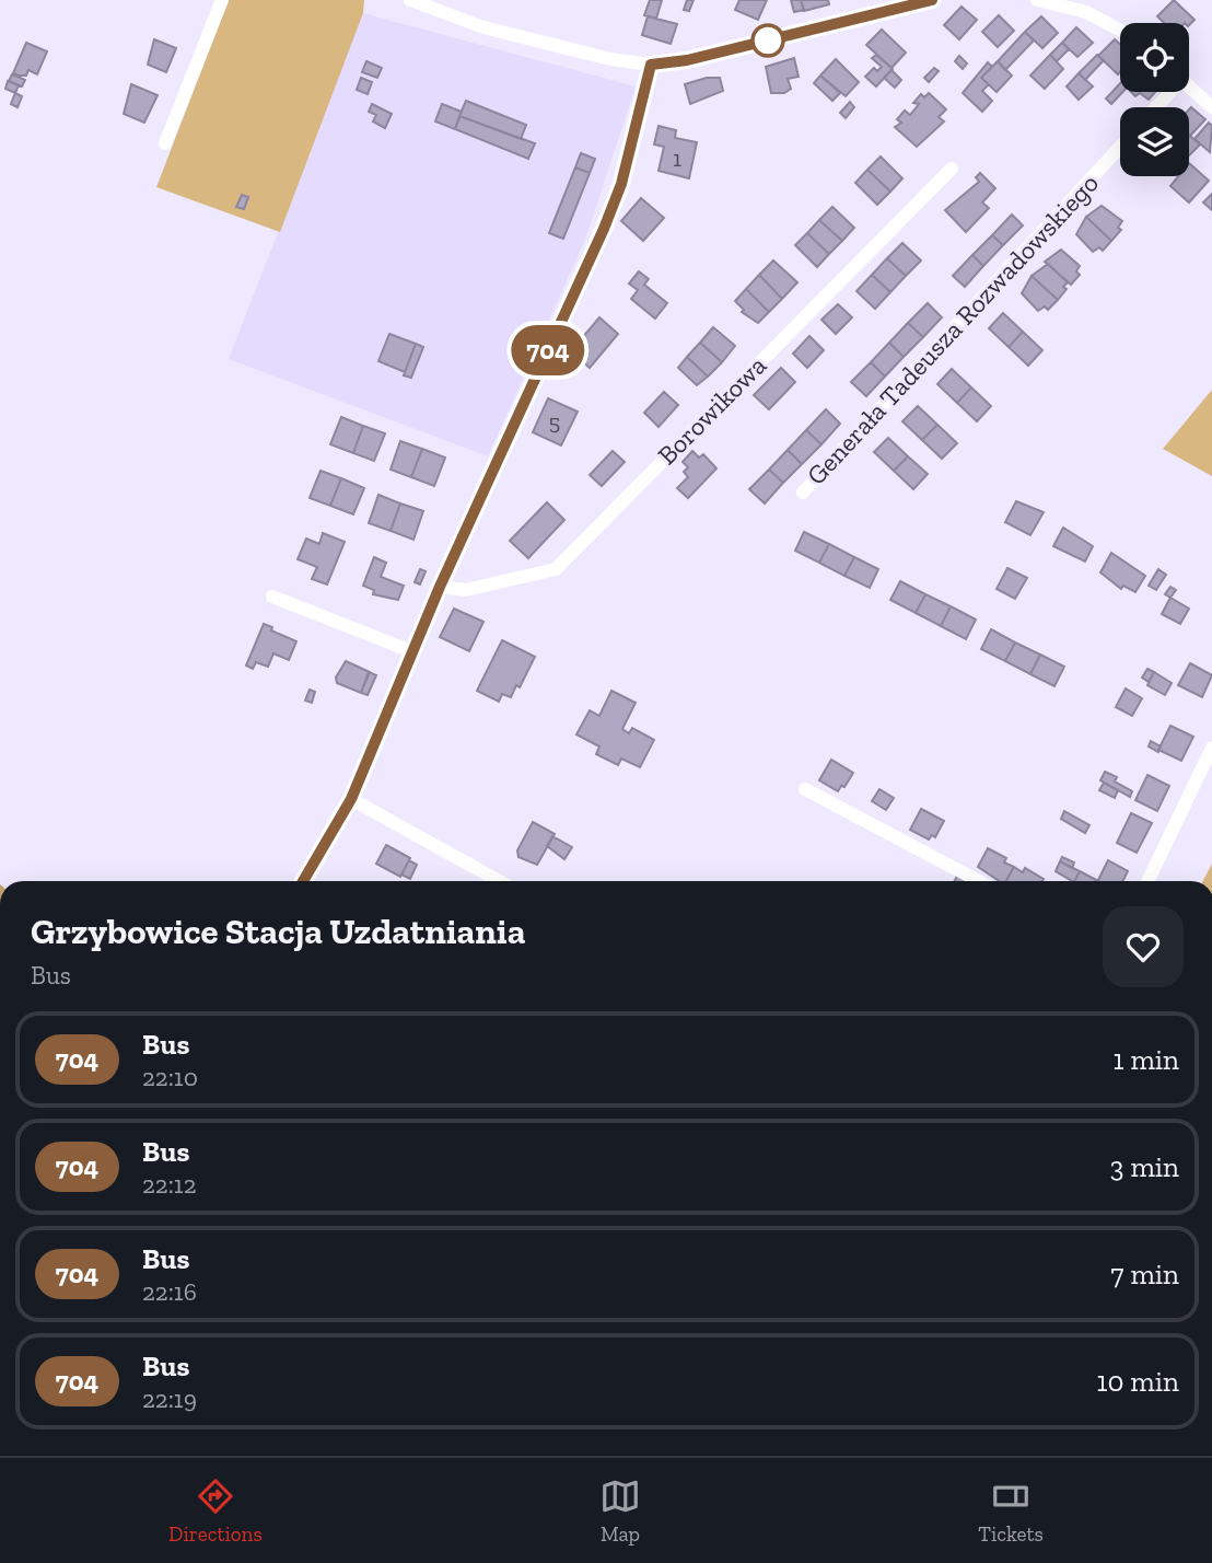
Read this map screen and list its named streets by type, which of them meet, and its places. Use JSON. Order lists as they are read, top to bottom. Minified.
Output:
{"streets":{"street":["Generała Tadeusza Rozwadowskiego","Borowikowa"]},"lines":["bus line 704"],"house_numbers":["1","5"],"page":{"on_map":"704","heading":["Grzybowice Stacja Uzdatniania","Bus"],"list":[{"mark":"704","name":"Bus","note":"22:10","value":"1 min"},{"mark":"704","name":"Bus","note":"22:12","value":"3 min"},{"mark":"704","name":"Bus","note":"22:16","value":"7 min"},{"mark":"704","name":"Bus","note":"22:19","value":"10 min"}],"tabs":["Directions","Map","Tickets"]}}
